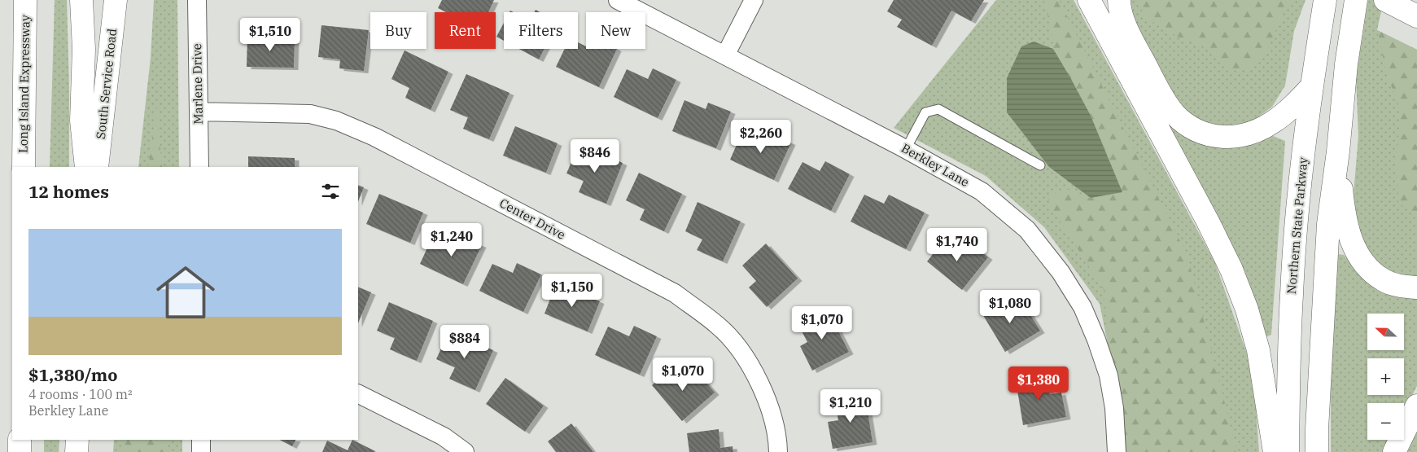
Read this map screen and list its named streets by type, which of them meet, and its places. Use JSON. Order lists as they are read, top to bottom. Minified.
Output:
{"streets":{"main road":["Long Island Expressway","South Service Road","Northern State Parkway"],"street":["Marlene Drive","Berkley Lane","Center Drive"]},"crossings":[["Marlene Drive","Center Drive"]],"north":"left","page":{"chip":["Buy","Rent","Filters","New"],"price":["$1,510","$2,260","$846","$1,240","$1,740","$1,150","$1,080","$1,070","$884","$1,070","$1,380","$1,210"],"heading":"12 homes","list":[{"name":"$1,380/mo","note":"4 rooms · 100 m² · Berkley Lane"}],"map_buttons":["+","−"]}}
